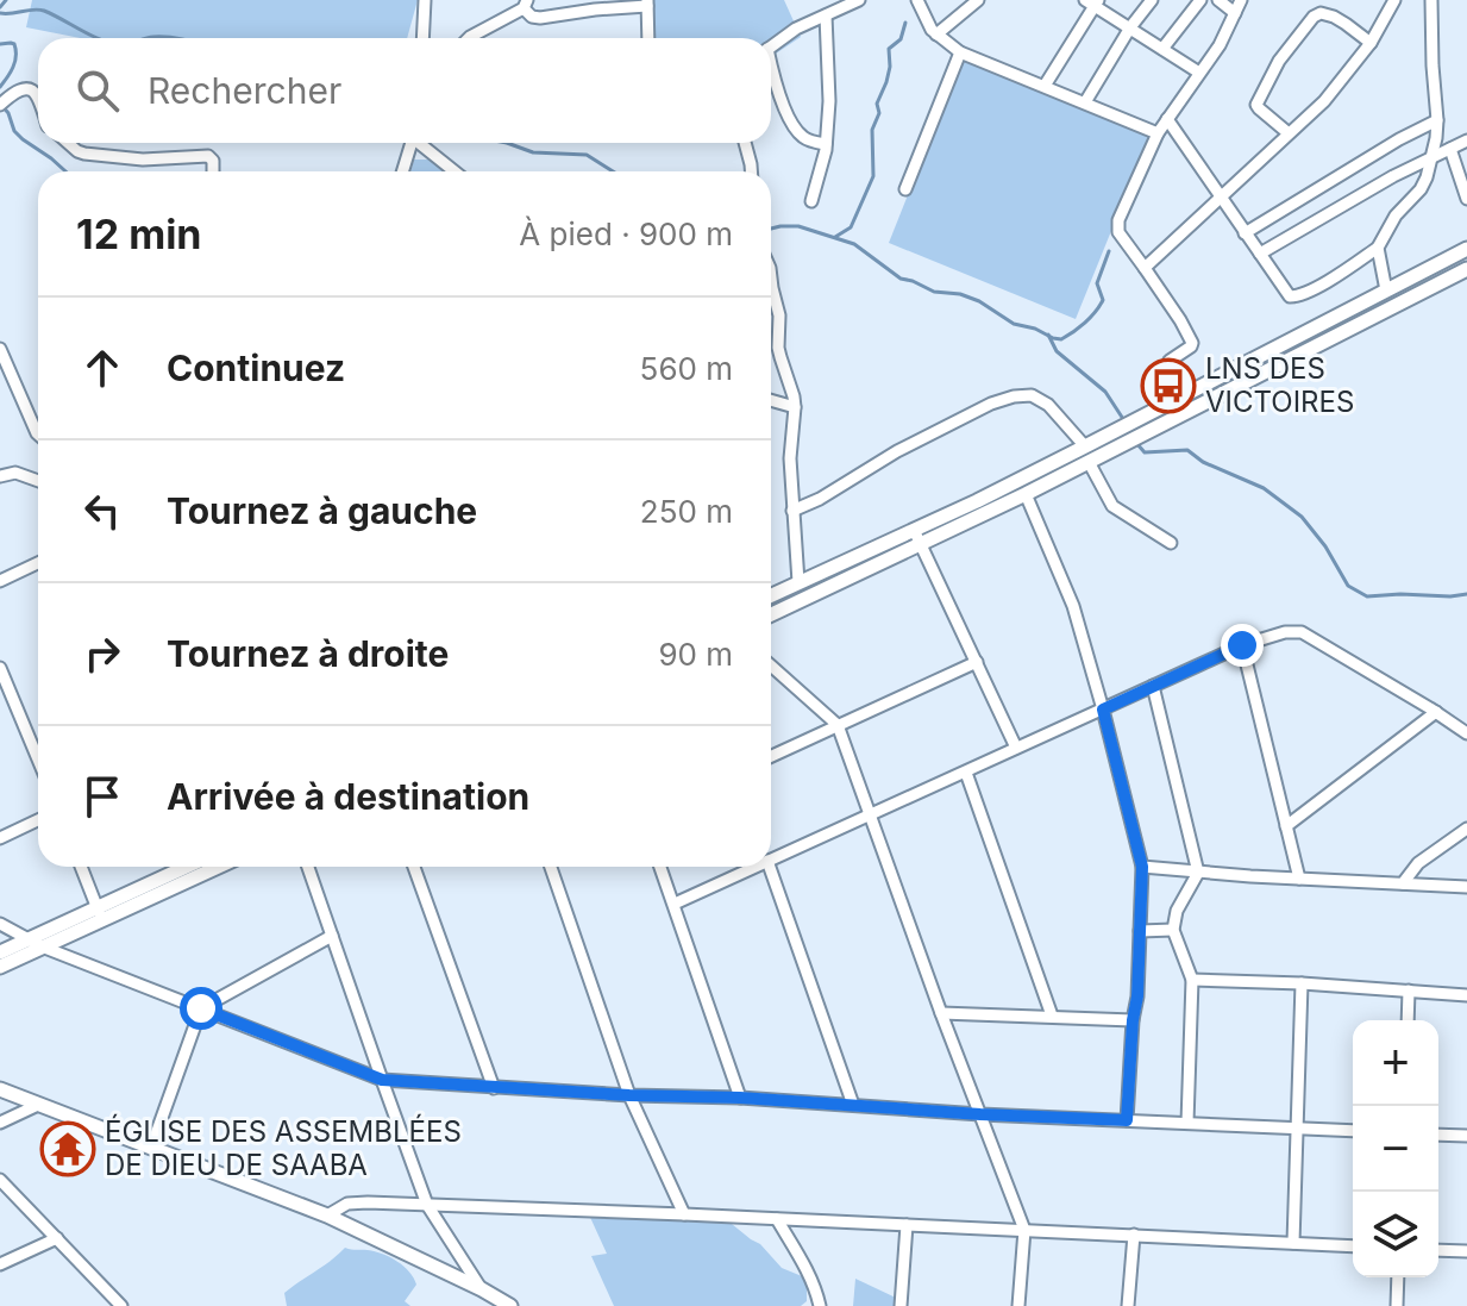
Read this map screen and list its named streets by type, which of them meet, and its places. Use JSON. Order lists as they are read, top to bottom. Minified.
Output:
{"places":{"bus stop":["LNS DES VICTOIRES"],"temple":["ÉGLISE DES ASSEMBLÉES DE DIEU DE SAABA"]},"page":{"search":"Rechercher","heading":["12 min","À pied · 900 m"],"list":[["Continuez","560 m"],["Tournez à gauche","250 m"],["Tournez à droite","90 m"],"Arrivée à destination"],"map_buttons":["+","−"]}}
